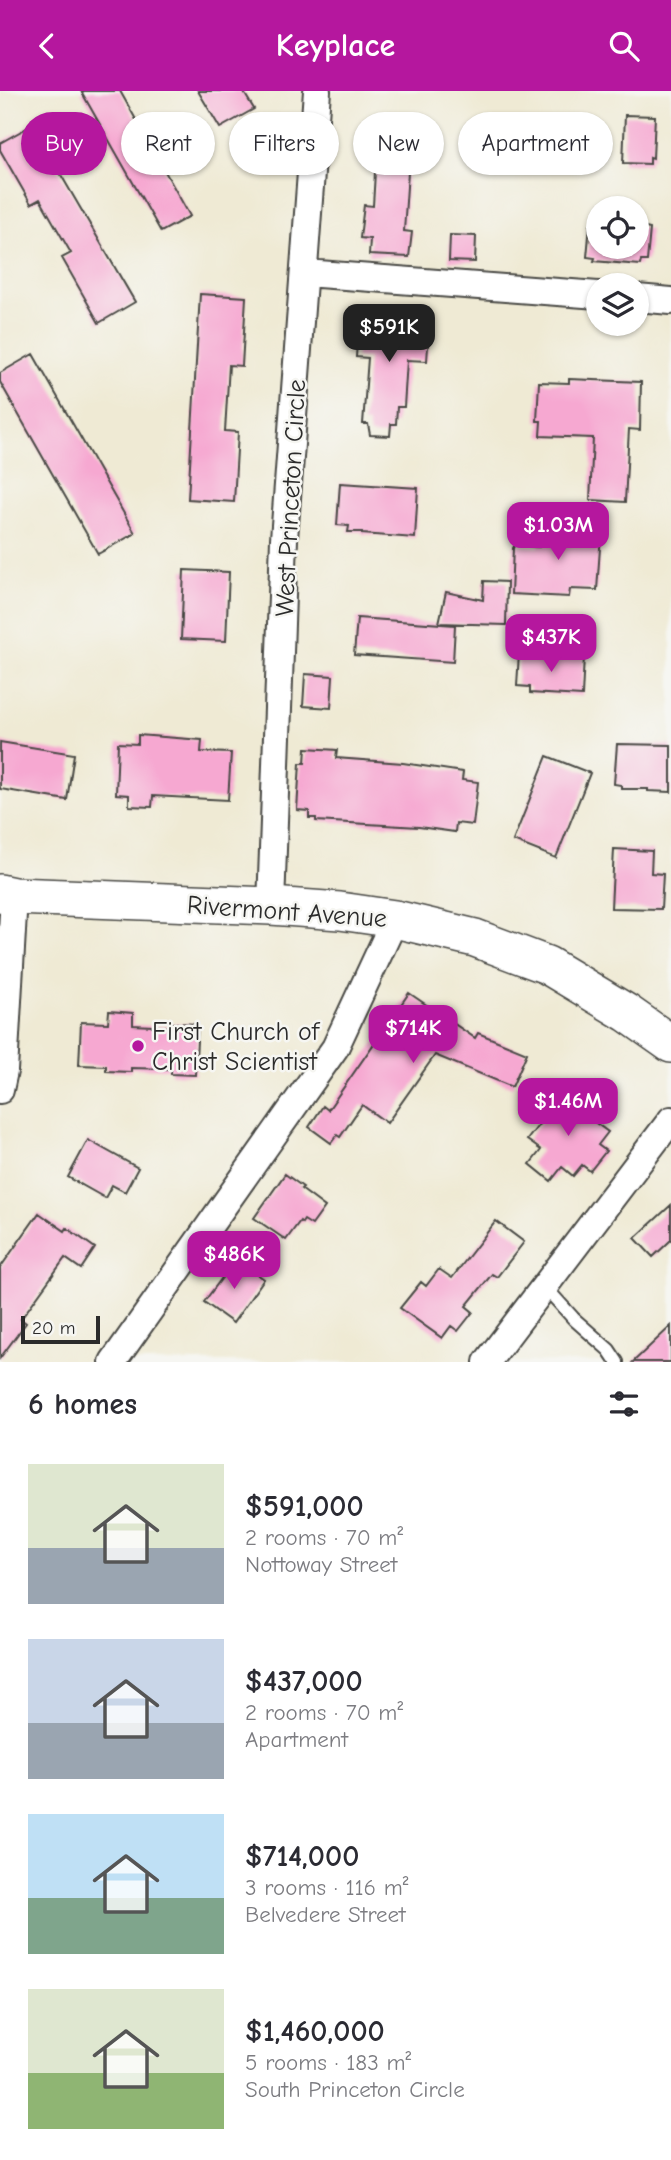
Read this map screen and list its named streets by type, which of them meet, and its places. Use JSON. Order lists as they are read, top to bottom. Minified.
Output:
{"streets":{"main road":["Rivermont Avenue"],"street":["West Princeton Circle"]},"crossings":[["West Princeton Circle","Rivermont Avenue"]],"places":["First Church of Christ Scientist"],"scale_bar":"20 m","page":{"header":"Keyplace","chip":["Buy","Rent","Filters","New","Apartment"],"price":["$591K","$1.03M","$437K","$714K","$1.46M","$486K"],"scale":"20 m","heading":"6 homes","list":[{"name":"$591,000","note":"2 rooms · 70 m² · Nottoway Street"},{"name":"$437,000","note":"2 rooms · 70 m² · Apartment"},{"name":"$714,000","note":"3 rooms · 116 m² · Belvedere Street"},{"name":"$1,460,000","note":"5 rooms · 183 m² · South Princeton Circle"}]}}
